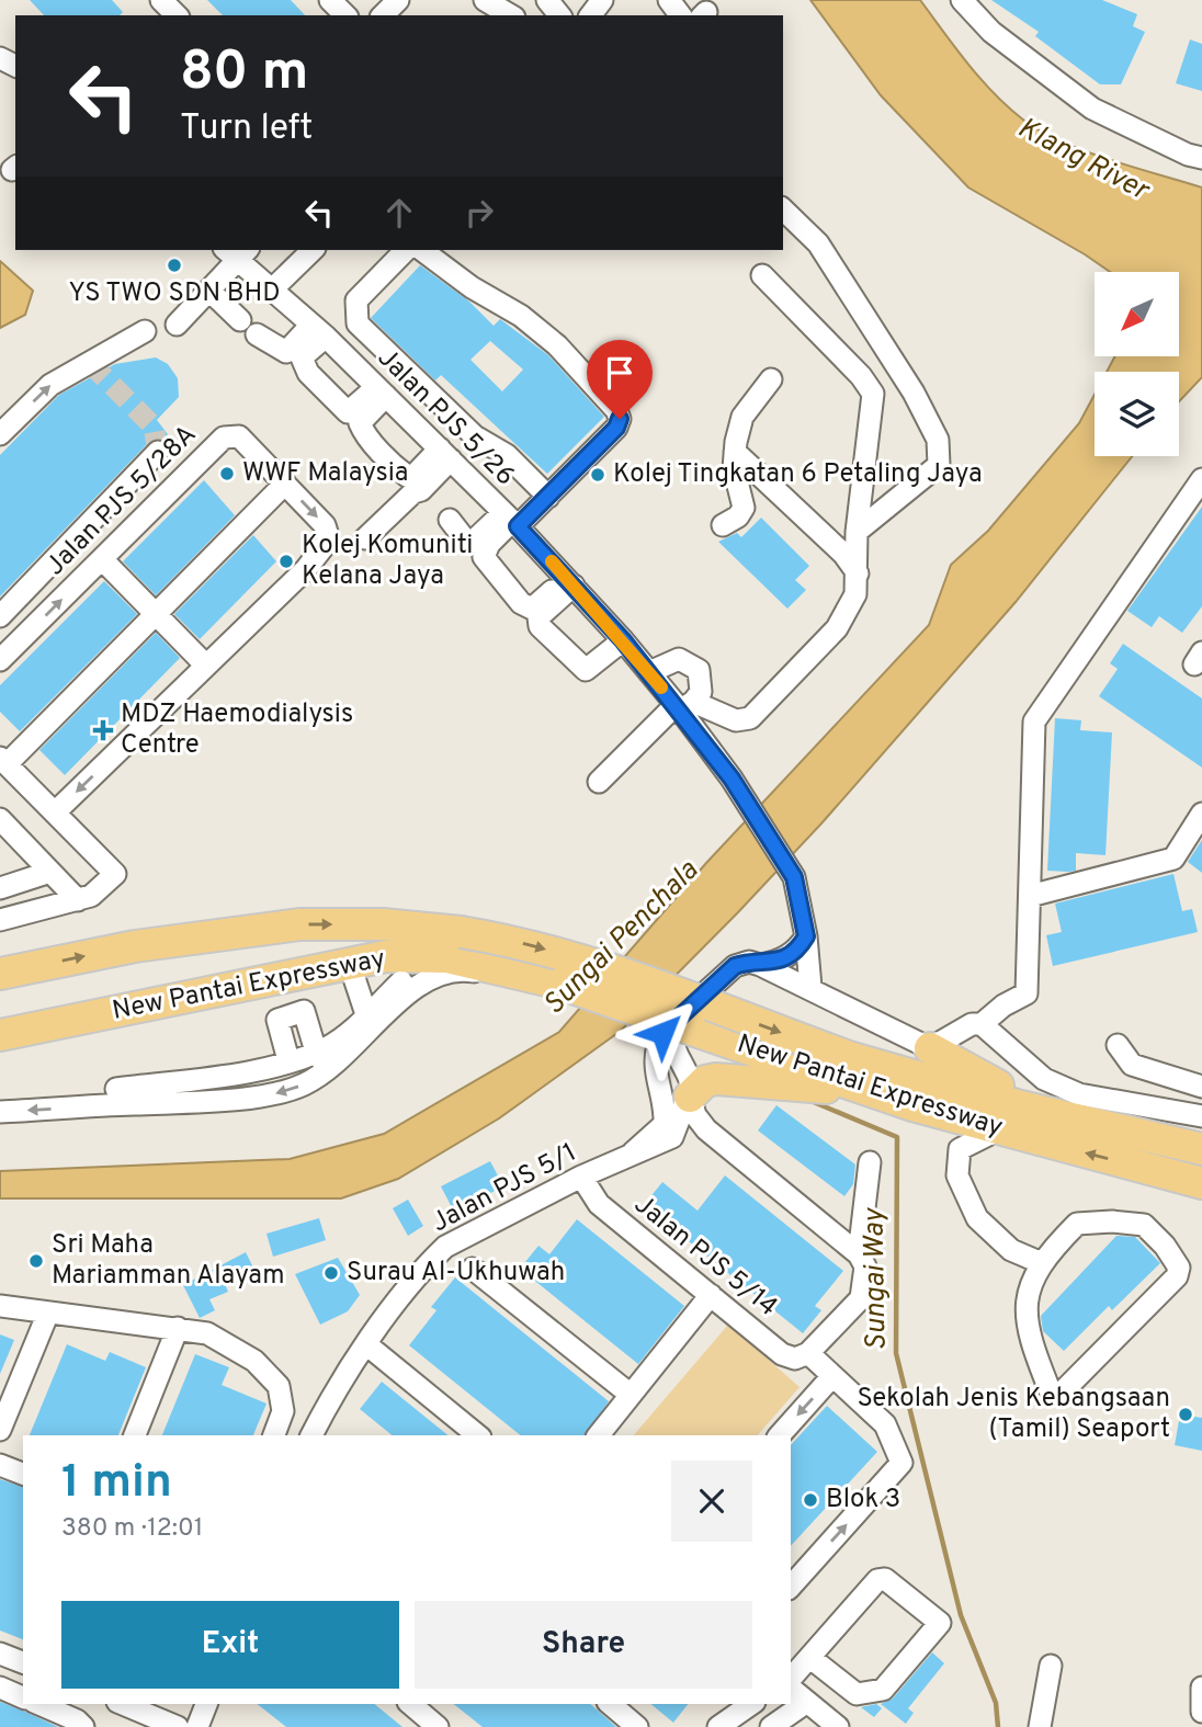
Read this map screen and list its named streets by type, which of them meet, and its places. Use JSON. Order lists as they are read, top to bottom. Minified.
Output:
{"streets":{"highway":["New Pantai Expressway"],"street":["Jalan PJS 5/26","Jalan PJS 5/28A","Jalan PJS 5/1","Jalan PJS 5/14"]},"crossings":[["Jalan PJS 5/26","Jalan PJS 5/1"],["Jalan PJS 5/1","Jalan PJS 5/14"]],"water":["Klang River","Sungai Penchala","Sungai Way"],"places":{"other":["YS TWO SDN BHD","WWF Malaysia","Kolej Tingkatan 6 Petaling Jaya","Kolej Komuniti Kelana Jaya","Sri Maha Mariamman Alayam","Surau Al-Ukhuwah","Sekolah Jenis Kebangsaan (Tamil) Seaport","Blok 3"],"health":["MDZ Haemodialysis Centre"]},"north":"bottom left","page":{"turn":["80 m","Turn left"],"heading":["1 min","380 m · 12:01"],"buttons":["Exit","Share"]}}
